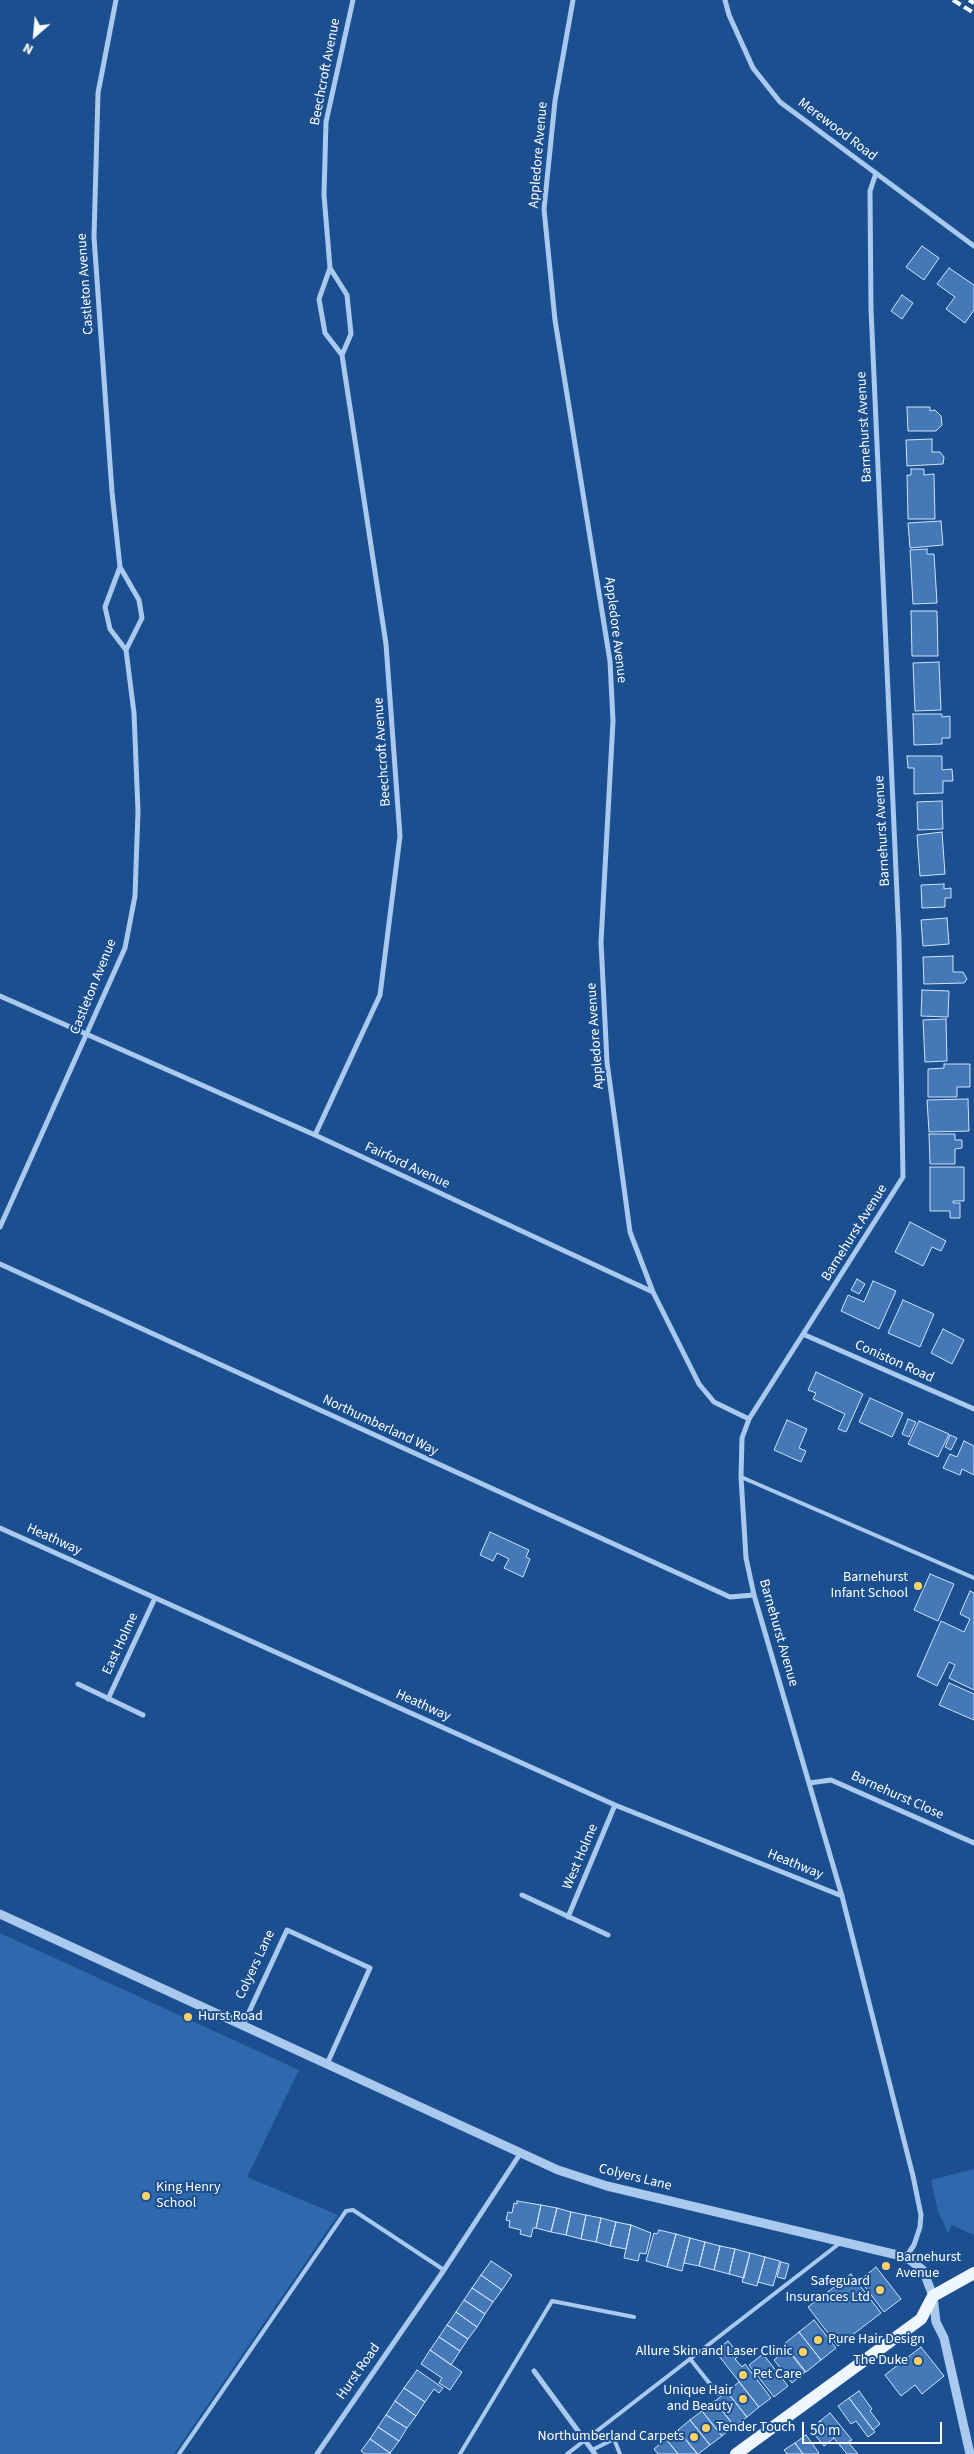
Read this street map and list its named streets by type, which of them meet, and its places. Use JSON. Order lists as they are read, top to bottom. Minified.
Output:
{"streets":{"street":["Beechcroft Avenue","Merewood Road","Appledore Avenue","Castleton Avenue","Barnehurst Avenue","Fairford Avenue","Coniston Road","Northumberland Way","Heathway","East Holme","Barnehurst Close","West Holme","Colyers Lane","Hurst Road"]},"crossings":[["Beechcroft Avenue","Fairford Avenue"],["Merewood Road","Barnehurst Avenue"],["Appledore Avenue","Fairford Avenue"],["Castleton Avenue","Fairford Avenue"],["Barnehurst Avenue","Coniston Road"],["Barnehurst Avenue","Northumberland Way"],["Barnehurst Avenue","Heathway"],["Barnehurst Avenue","Barnehurst Close"],["Barnehurst Avenue","Colyers Lane"],["Heathway","East Holme"],["Heathway","West Holme"],["Colyers Lane","Hurst Road"]],"places":["Barnehurst Infant School","Hurst Road","King Henry School","Barnehurst Avenue","Safeguard Insurances Ltd","Pure Hair Design","Allure Skin and Laser Clinic","The Duke","Pet Care","Unique Hair and Beauty","Tender Touch","Northumberland Carpets"],"scale_bar":"50 m","north":"bottom left"}
